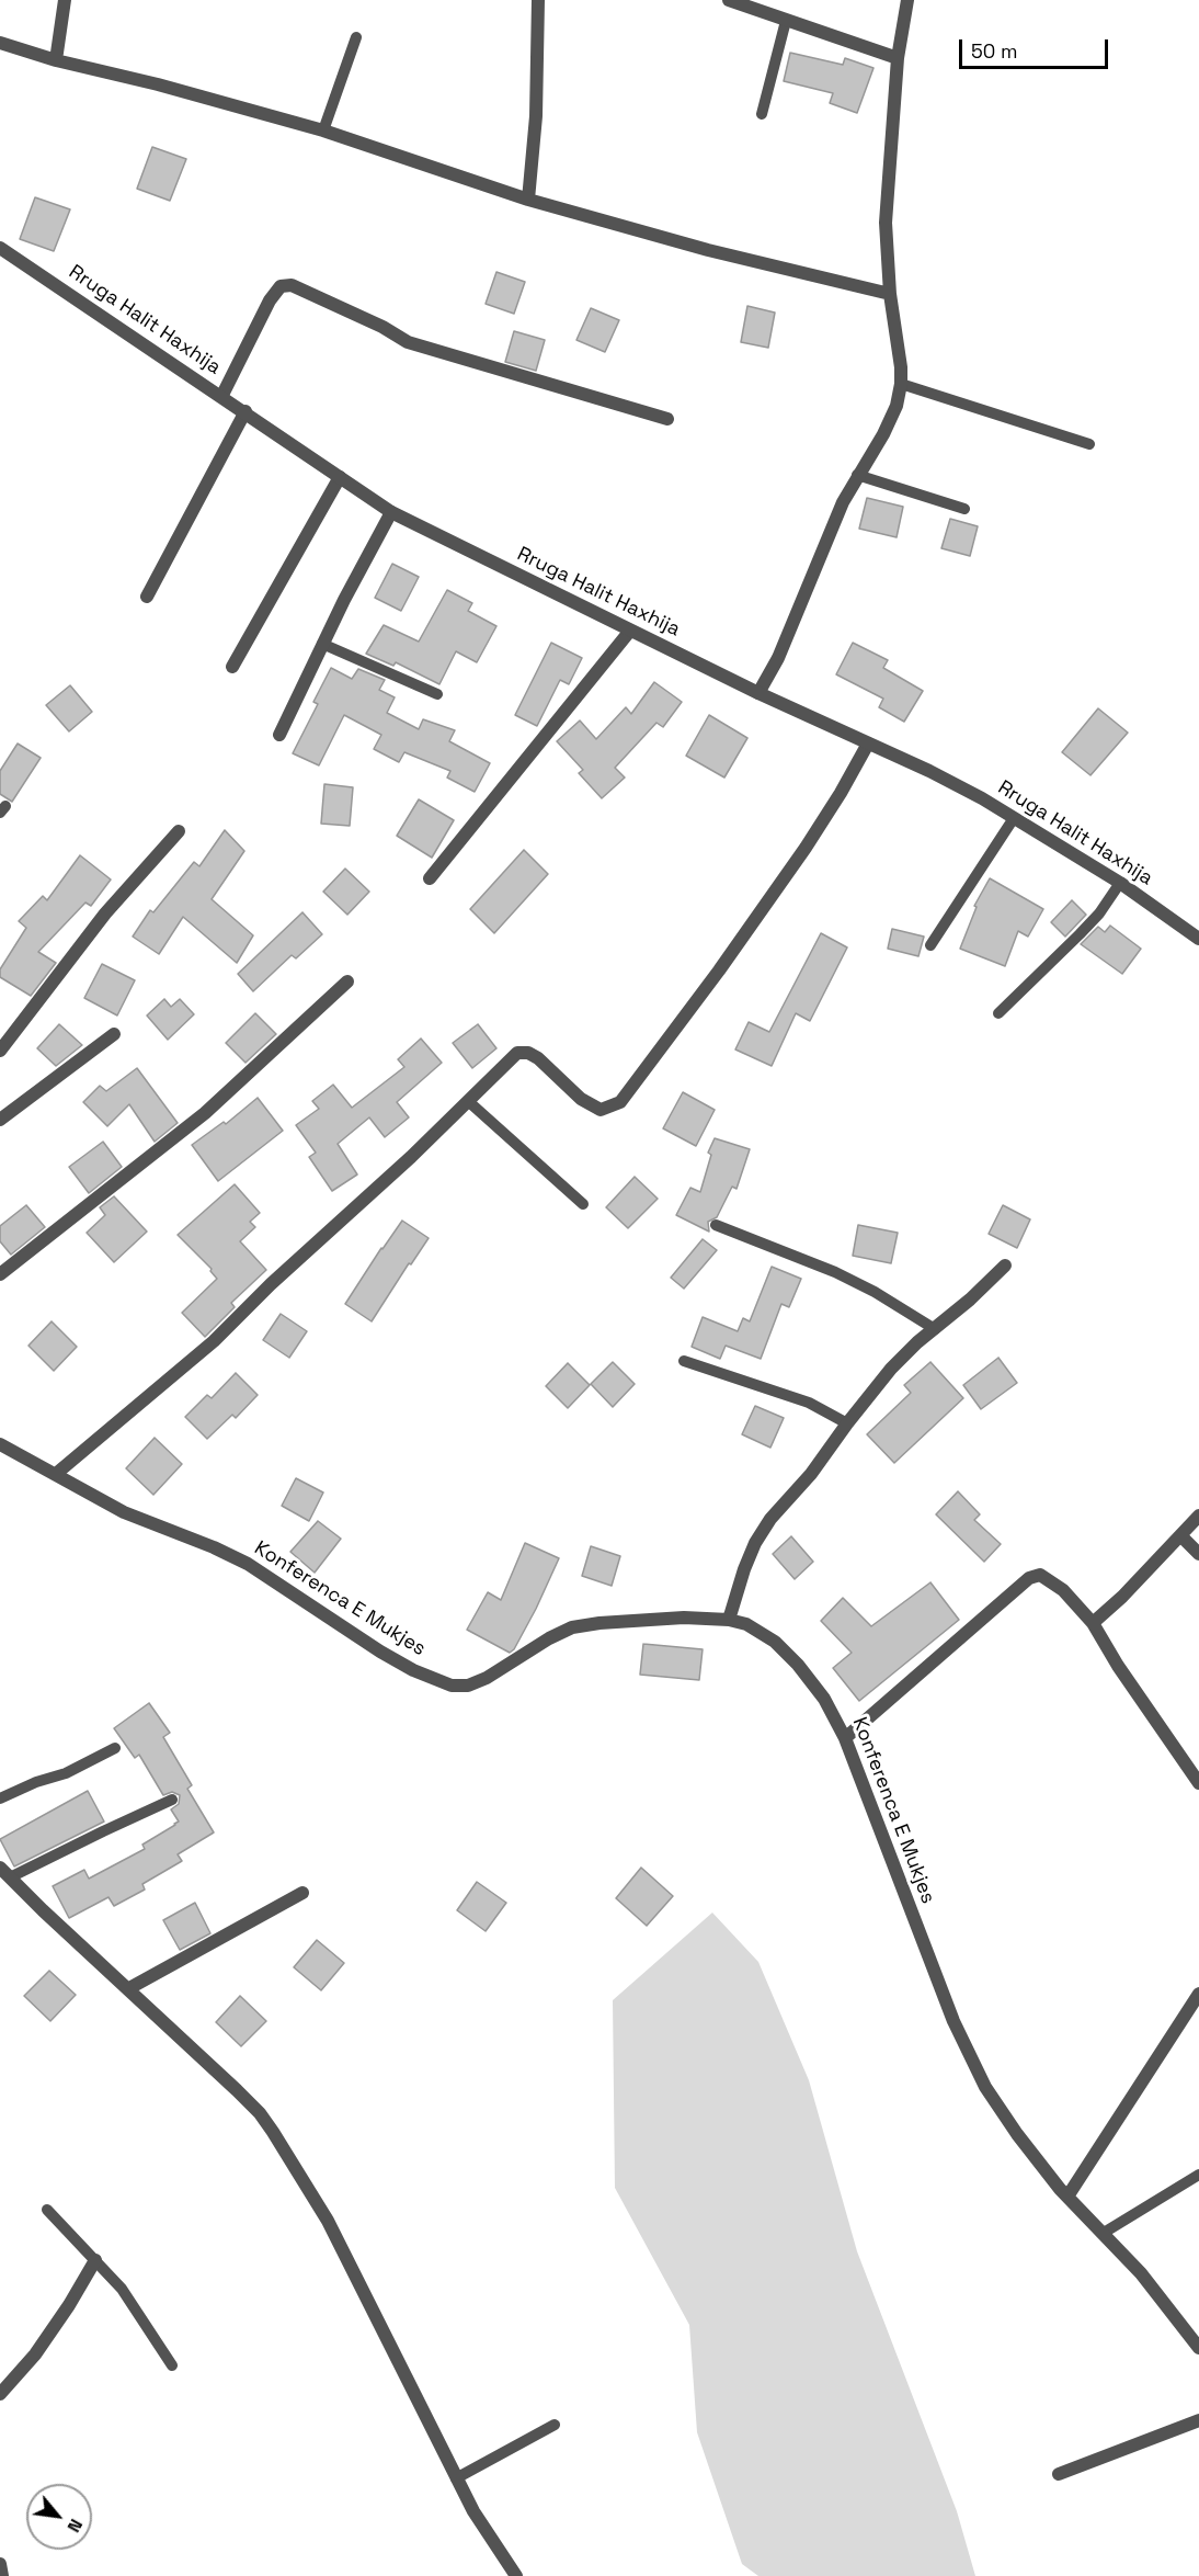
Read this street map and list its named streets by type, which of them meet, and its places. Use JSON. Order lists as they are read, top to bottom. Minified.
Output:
{"streets":{"street":["Rruga Halit Haxhija","Konferenca E Mukjes"]},"scale_bar":"50 m","north":"bottom right"}
